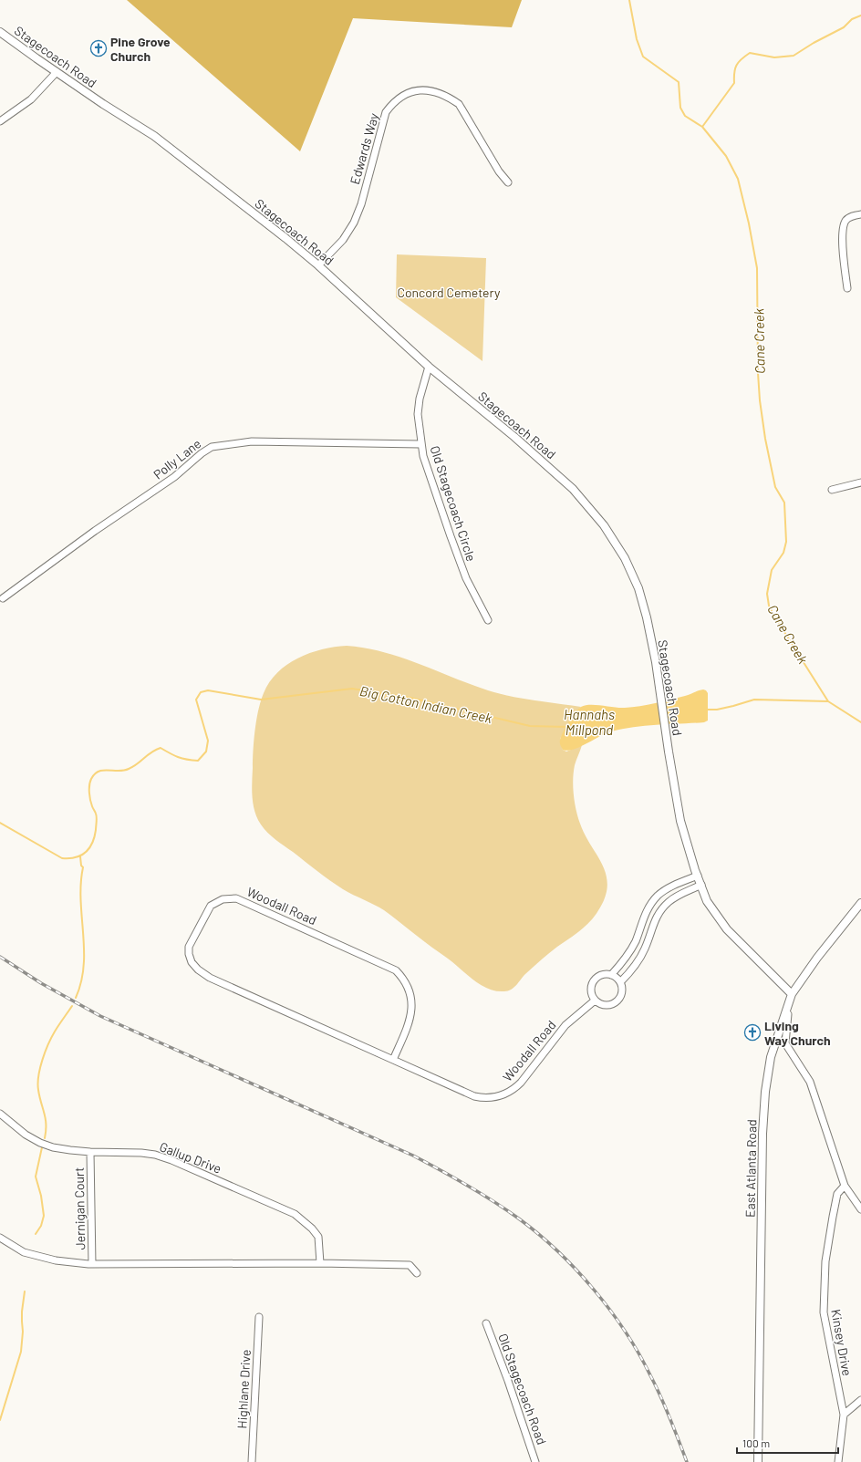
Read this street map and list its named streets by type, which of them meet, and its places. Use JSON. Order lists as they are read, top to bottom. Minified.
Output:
{"streets":{"street":["Stagecoach Road","Edwards Way","Polly Lane","Old Stagecoach Circle","Woodall Road","Gallup Drive","East Atlanta Road","Jernigan Court","Kinsey Drive","Highlane Drive","Old Stagecoach Road"]},"crossings":[["Stagecoach Road","Edwards Way"],["Stagecoach Road","Old Stagecoach Circle"],["Stagecoach Road","East Atlanta Road"],["Polly Lane","Old Stagecoach Circle"],["Gallup Drive","Jernigan Court"]],"water":["Cane Creek","Big Cotton Indian Creek","Hannahs Millpond"],"parks":["Concord Cemetery"],"places":{"church":["Pine Grove Church","Living Way Church"]},"scale_bar":"100 m"}
